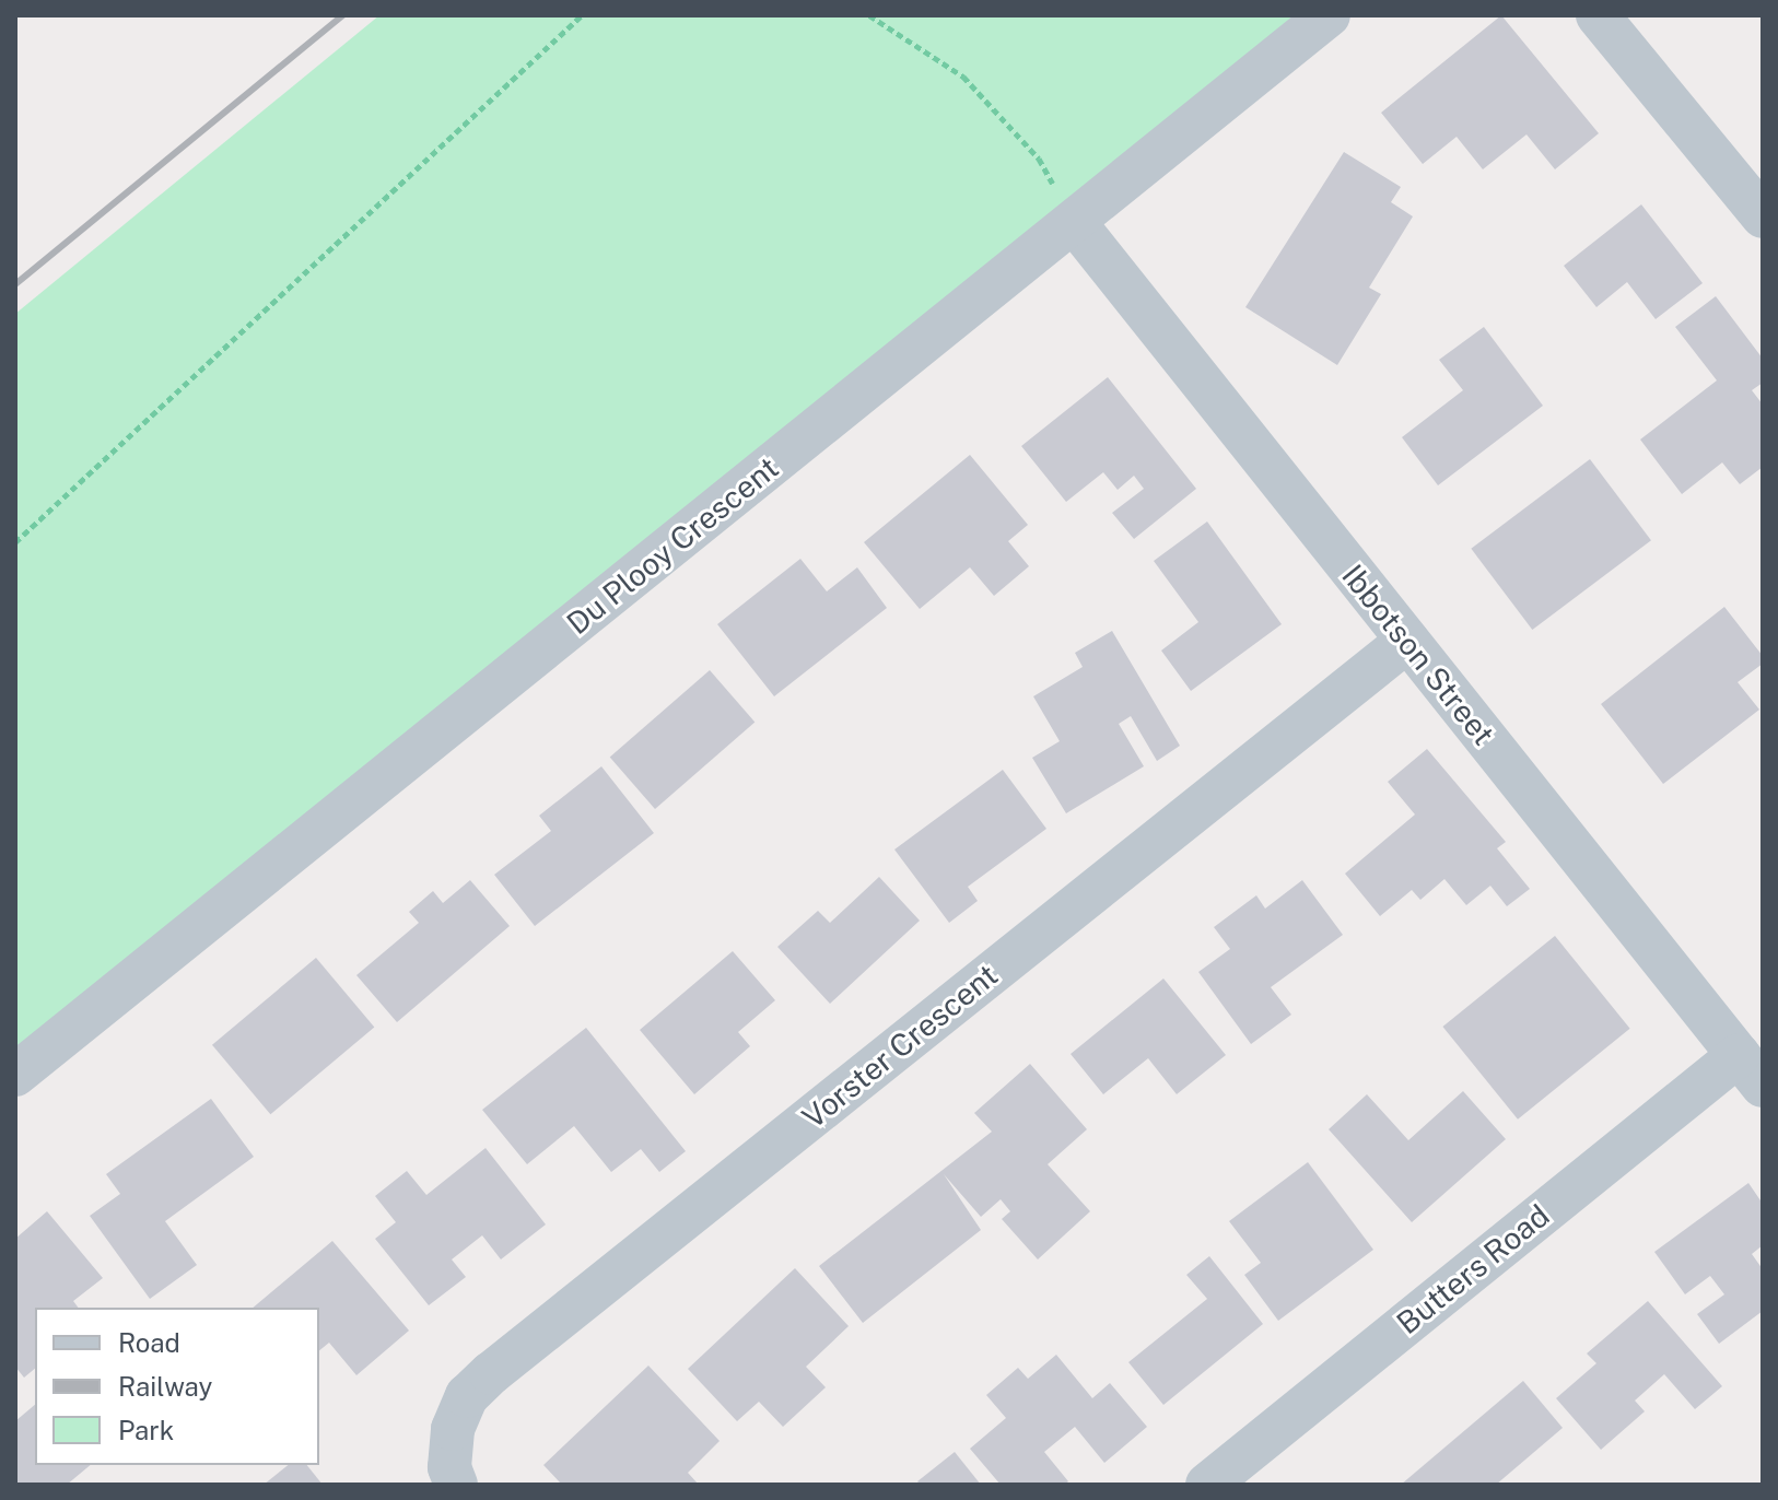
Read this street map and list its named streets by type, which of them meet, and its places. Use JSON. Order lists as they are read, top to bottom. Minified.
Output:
{"streets":{"street":["Du Plooy Crescent","Ibbotson Street","Vorster Crescent","Butters Road"]},"crossings":[["Du Plooy Crescent","Ibbotson Street"],["Ibbotson Street","Vorster Crescent"],["Ibbotson Street","Butters Road"]],"legend":["Road","Railway","Park"]}
